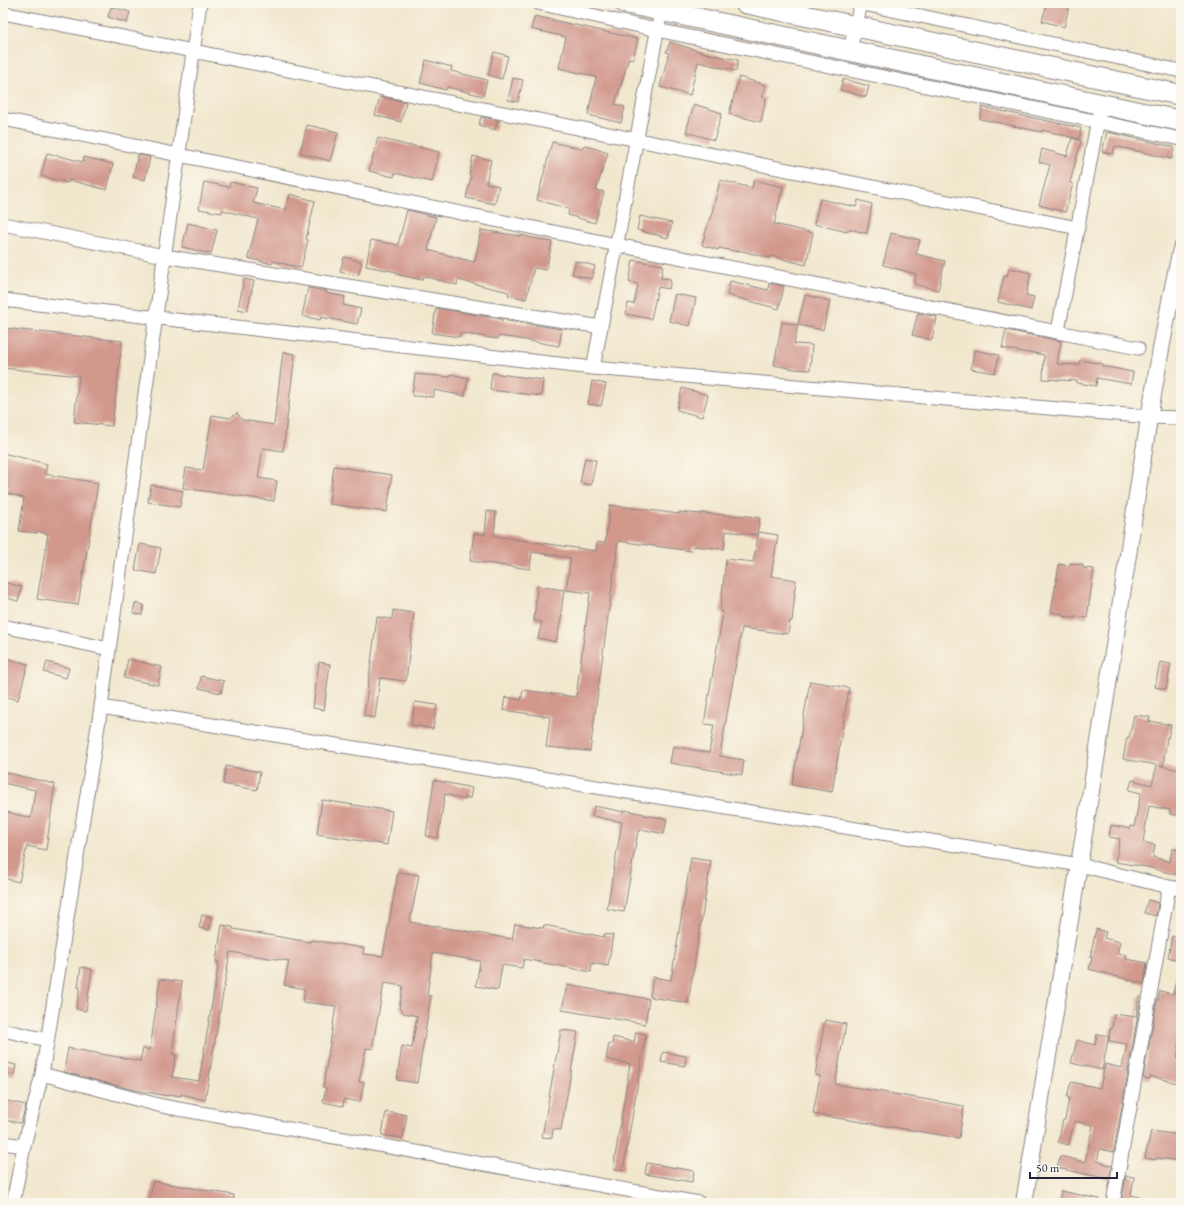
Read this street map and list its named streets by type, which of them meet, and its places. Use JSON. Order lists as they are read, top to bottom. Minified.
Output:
{"scale_bar":"50 m"}
